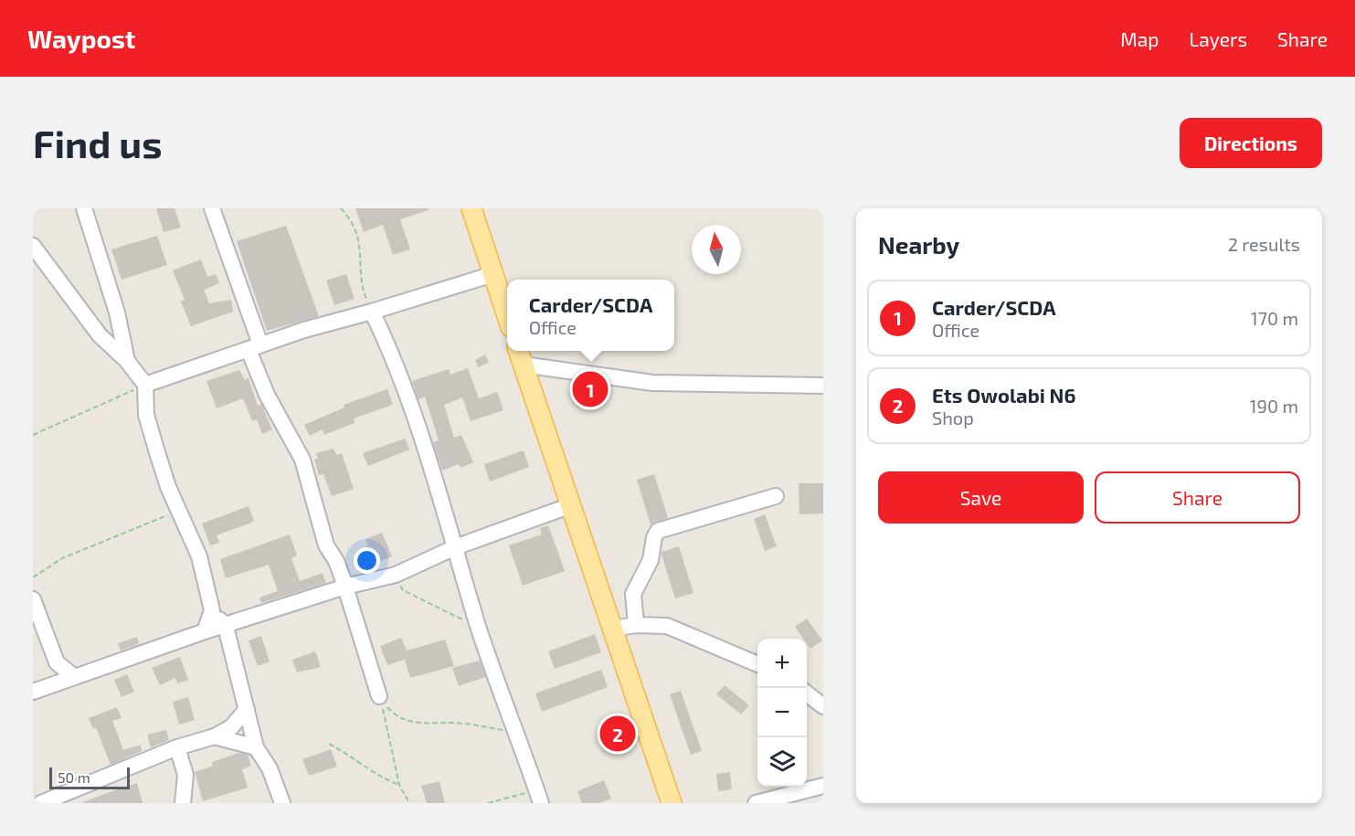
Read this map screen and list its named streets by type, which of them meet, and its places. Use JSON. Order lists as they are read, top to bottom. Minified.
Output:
{"scale_bar":"50 m","north":"top","page":{"header":"Waypost","nav":["Map","Layers","Share"],"buttons":["Directions",["Save","Share"]],"title":"Find us","heading":["Nearby","2 results"],"popup":["Carder/SCDA","Office"],"list":[{"mark":"1","name":"Carder/SCDA","note":"Office","value":"170 m"},{"mark":"2","name":"Ets Owolabi N6","note":"Shop","value":"190 m"}],"pins":["1","2"],"map_buttons":["+","−"],"scale":"50 m"}}
